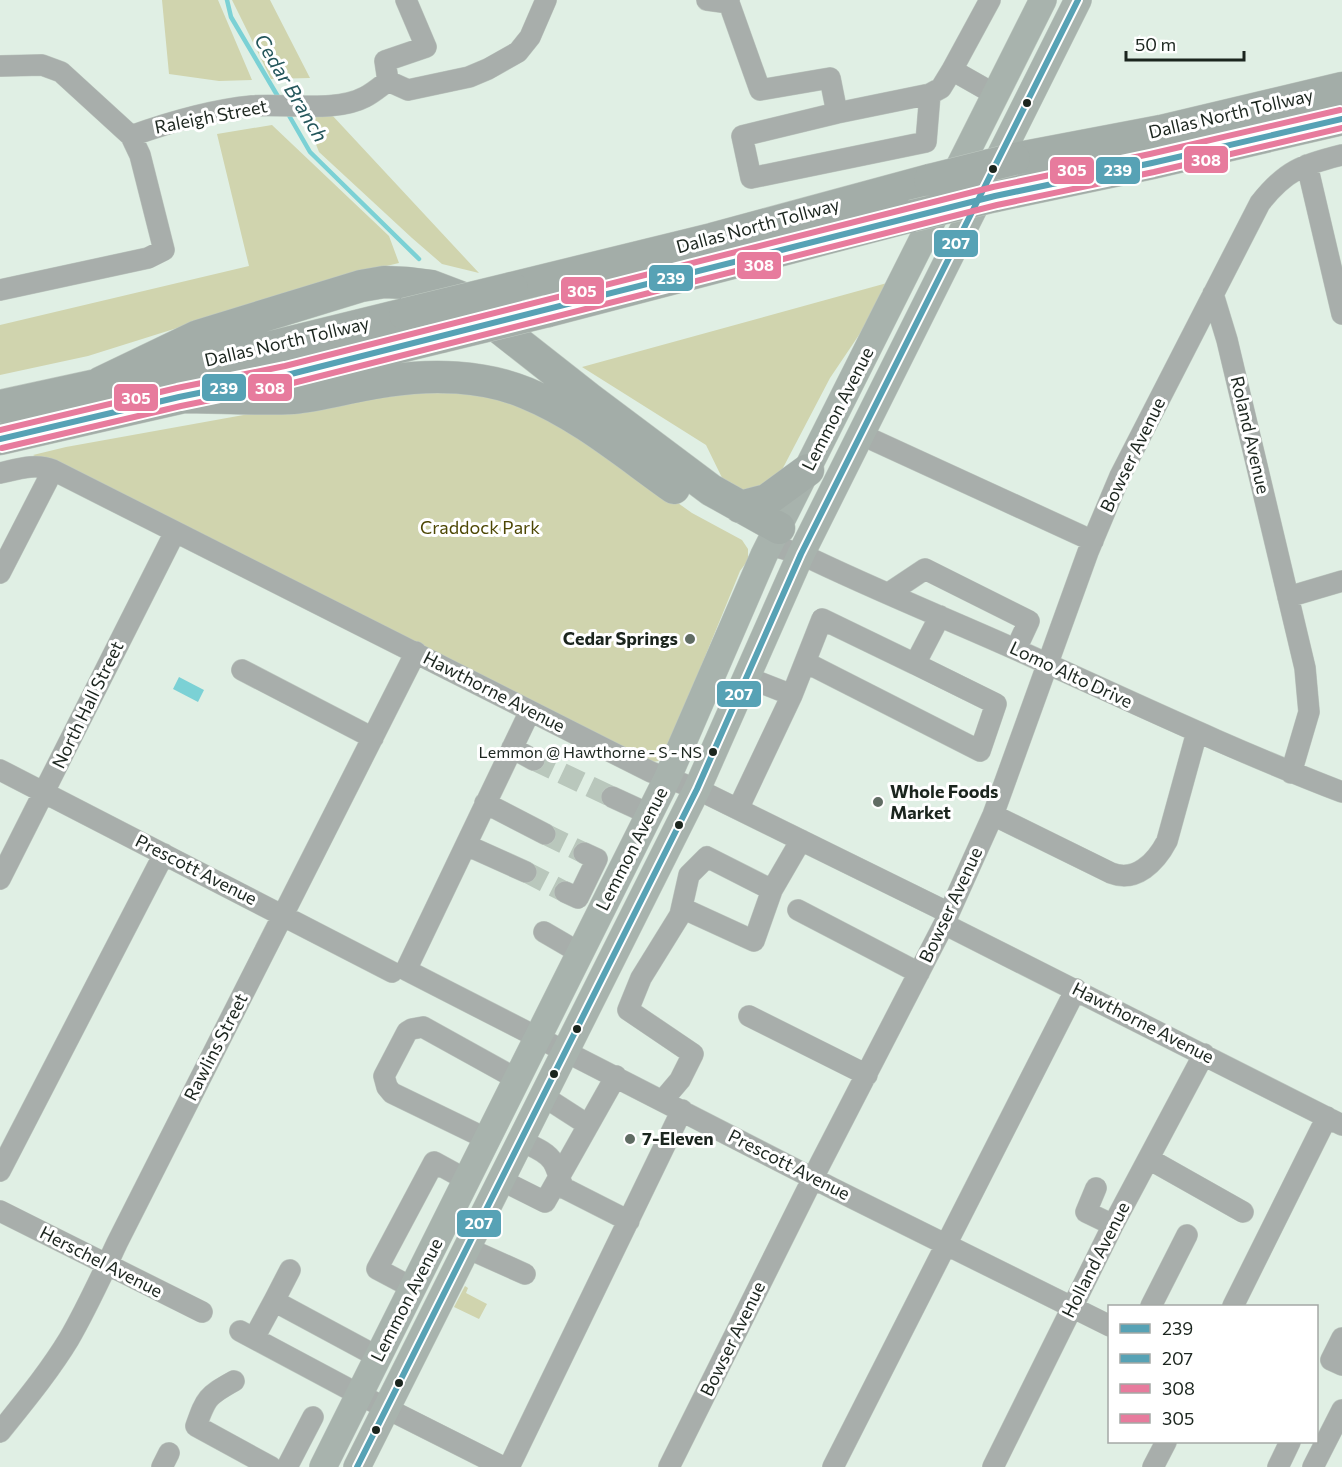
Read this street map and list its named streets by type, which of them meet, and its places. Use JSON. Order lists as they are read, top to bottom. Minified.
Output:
{"streets":{"highway":["Dallas North Tollway"],"main road":["Lemmon Avenue"],"street":["Raleigh Street","Roland Avenue","Bowser Avenue","Lomo Alto Drive","Hawthorne Avenue","North Hall Street","Prescott Avenue","Rawlins Street","Holland Avenue","Herschel Avenue"]},"crossings":[["Lemmon Avenue","Lomo Alto Drive"],["Lemmon Avenue","Hawthorne Avenue"],["Lemmon Avenue","Prescott Avenue"],["Roland Avenue","Bowser Avenue"],["Roland Avenue","Lomo Alto Drive"],["Bowser Avenue","Lomo Alto Drive"],["Bowser Avenue","Hawthorne Avenue"],["Bowser Avenue","Prescott Avenue"],["Hawthorne Avenue","North Hall Street"],["Hawthorne Avenue","Rawlins Street"],["Hawthorne Avenue","Holland Avenue"],["North Hall Street","Prescott Avenue"],["Prescott Avenue","Rawlins Street"],["Prescott Avenue","Holland Avenue"],["Rawlins Street","Herschel Avenue"]],"water":["Cedar Branch"],"parks":["Craddock Park"],"places":["Cedar Springs","Lemmon @ Hawthorne - S - NS","Whole Foods Market","7-Eleven"],"lines":["transit line 207","transit line 305","transit line 239","transit line 308"],"legend":["239","207","308","305"],"scale_bar":"50 m"}
